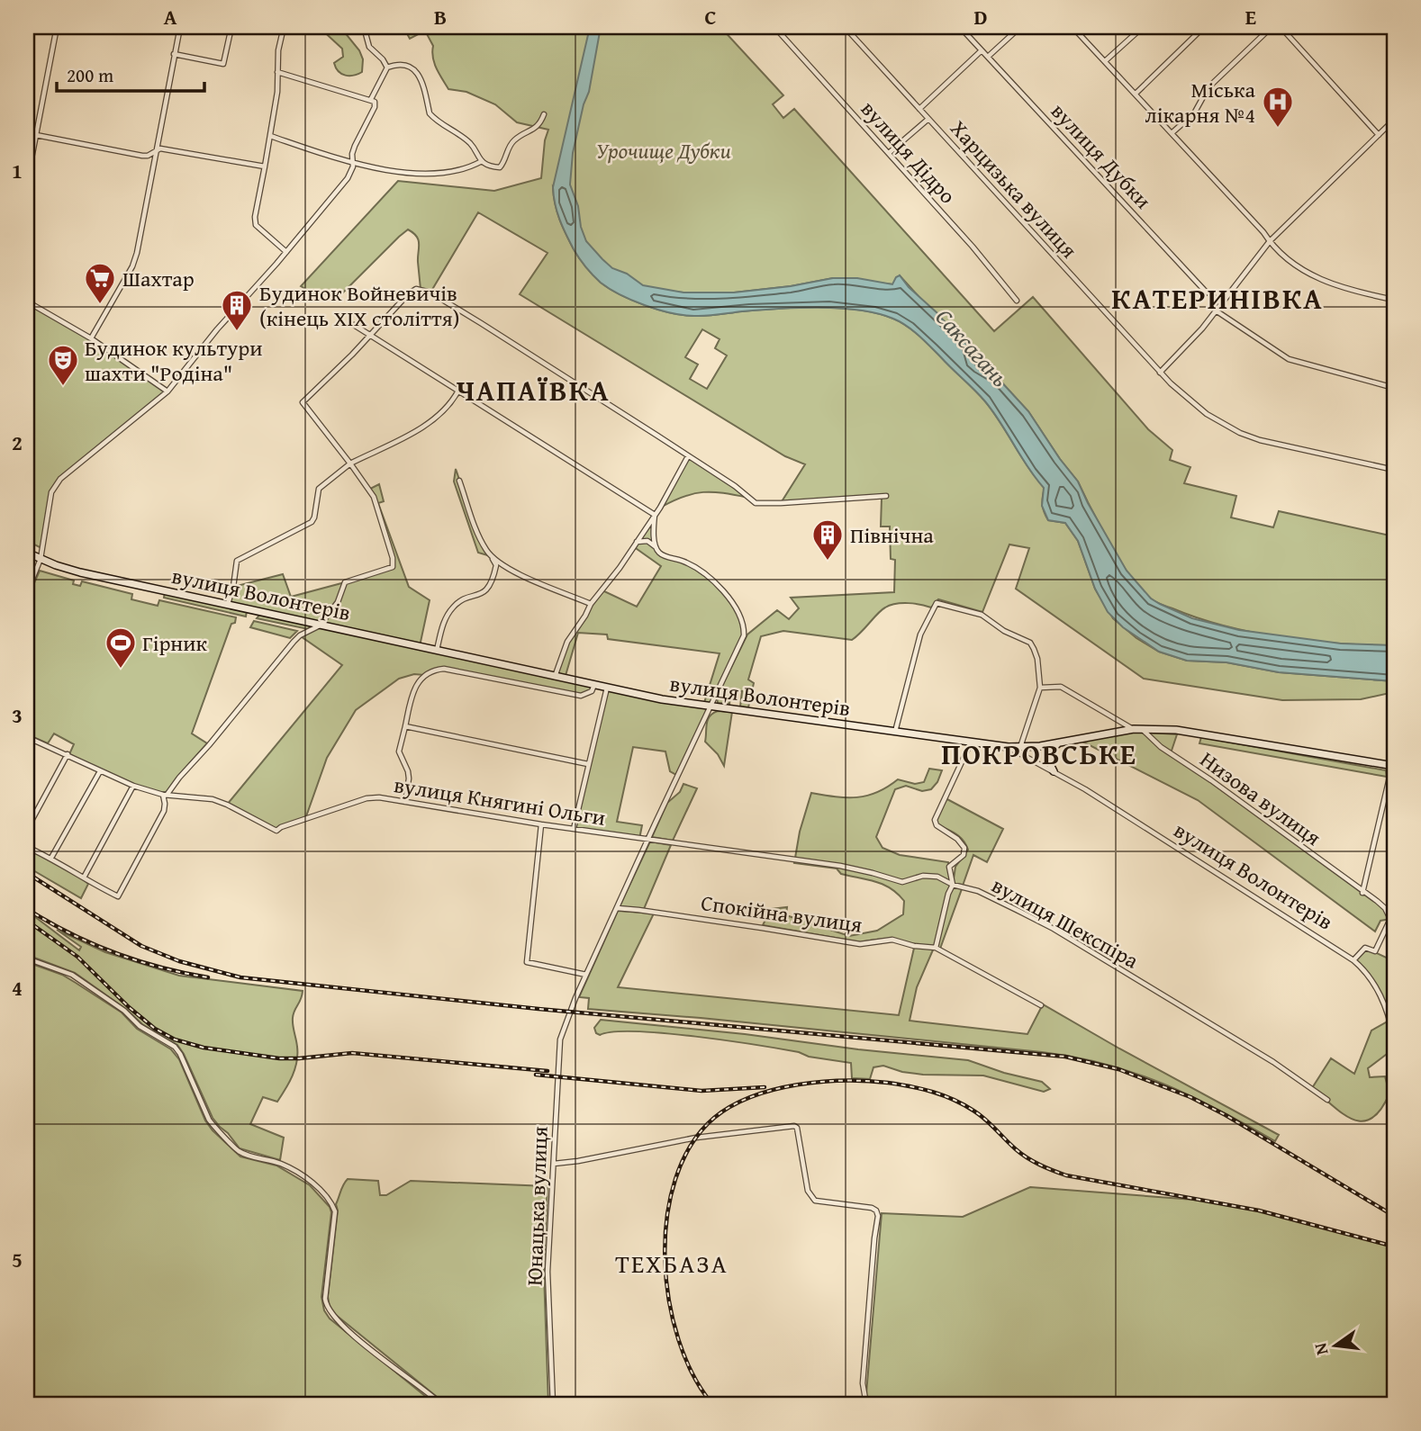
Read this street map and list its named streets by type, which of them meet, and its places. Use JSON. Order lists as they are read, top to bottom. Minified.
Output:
{"streets":{"street":["вулиця Дідро","вулиця Дубки","Харцизька вулиця","вулиця Волонтерів","Низова вулиця","вулиця Княгині Ольги","Спокійна вулиця","вулиця Шекспіра","Юнацька вулиця"]},"crossings":[["вулиця Волонтерів","Юнацька вулиця"],["вулиця Княгині Ольги","вулиця Шекспіра"],["вулиця Княгині Ольги","Юнацька вулиця"],["Спокійна вулиця","Юнацька вулиця"],["вулиця Шекспіра","Юнацька вулиця"]],"districts":["КАТЕРИНІВКА","ЧАПАЇВКА","ПОКРОВСЬКЕ","ТЕХБАЗА"],"water":["Саксагань"],"parks":["Урочище Дубки"],"places":{"hospital":["Міська лікарня №4"],"supermarket":["Шахтар"],"building":["Будинок Войневичів (кінець ХІХ століття)","Північна"],"theatre":["Будинок культури шахти \"Родіна\""],"sports":["Гірник"]},"scale_bar":"200 m","north":"left","grid":{"columns":["A","B","C","D","E"],"rows":["1","2","3","4","5"]}}
